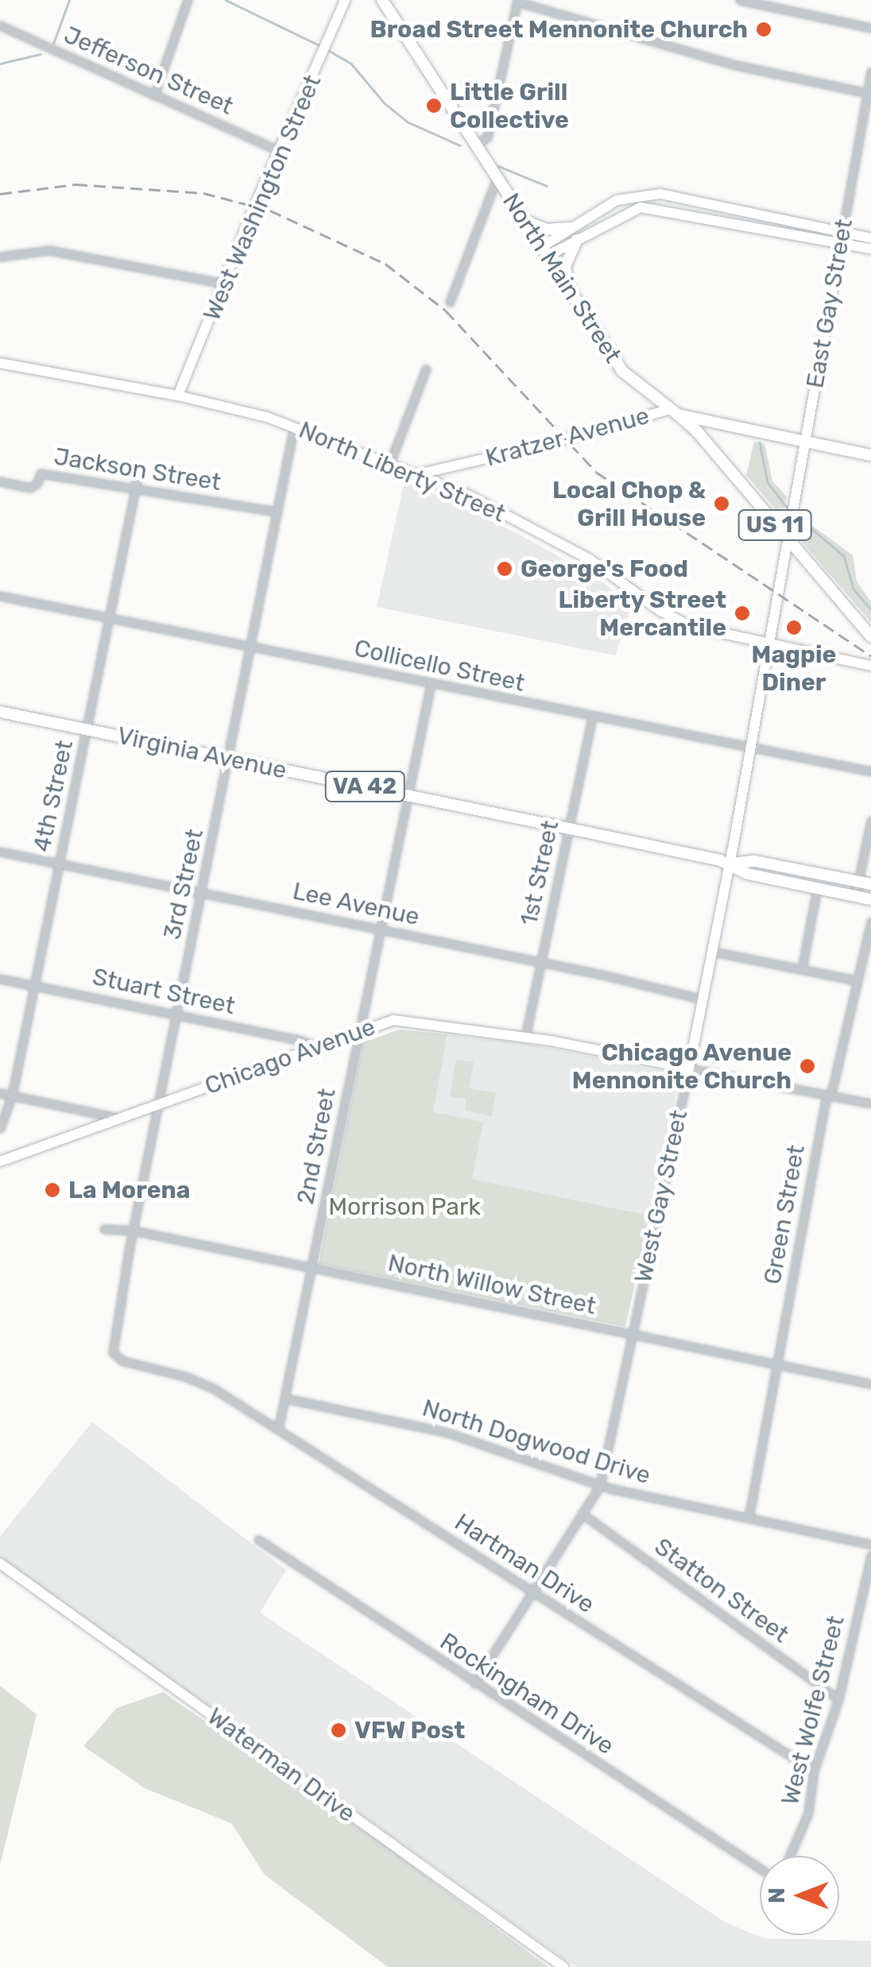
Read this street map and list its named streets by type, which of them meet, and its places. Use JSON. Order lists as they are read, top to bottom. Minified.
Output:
{"streets":{"main road":["North Main Street","US 11","Virginia Avenue","VA 42"],"street":["Jefferson Street","West Washington Street","East Gay Street","Kratzer Avenue","Jackson Street","North Liberty Street","Collicello Street","4th Street","1st Street","3rd Street","Lee Avenue","Stuart Street","Chicago Avenue","2nd Street","West Gay Street","Green Street","North Willow Street","North Dogwood Drive","Hartman Drive","Statton Street","Rockingham Drive","West Wolfe Street","Waterman Drive"]},"crossings":[["Jefferson Street","West Washington Street"],["West Washington Street","North Liberty Street"],["North Main Street","East Gay Street"],["North Main Street","Kratzer Avenue"],["North Main Street","US 11"],["North Main Street","West Gay Street"],["East Gay Street","West Gay Street"],["Kratzer Avenue","North Liberty Street"],["Kratzer Avenue","US 11"],["Jackson Street","4th Street"],["Jackson Street","3rd Street"],["North Liberty Street","3rd Street"],["North Liberty Street","West Gay Street"],["US 11","West Gay Street"],["Collicello Street","4th Street"],["Collicello Street","1st Street"],["Collicello Street","3rd Street"],["Collicello Street","2nd Street"],["Collicello Street","West Gay Street"],["Virginia Avenue","VA 42"],["Virginia Avenue","4th Street"],["Virginia Avenue","1st Street"],["Virginia Avenue","3rd Street"],["Virginia Avenue","2nd Street"],["Virginia Avenue","West Gay Street"],["VA 42","West Gay Street"],["4th Street","Lee Avenue"],["4th Street","Stuart Street"],["1st Street","Lee Avenue"],["1st Street","Chicago Avenue"],["3rd Street","Lee Avenue"],["3rd Street","Stuart Street"],["3rd Street","Chicago Avenue"],["3rd Street","North Willow Street"],["3rd Street","Hartman Drive"],["Lee Avenue","2nd Street"],["Lee Avenue","West Gay Street"],["Stuart Street","Chicago Avenue"],["Chicago Avenue","2nd Street"],["Chicago Avenue","West Gay Street"],["Chicago Avenue","Green Street"],["2nd Street","North Willow Street"],["2nd Street","North Dogwood Drive"],["2nd Street","Hartman Drive"],["West Gay Street","North Willow Street"],["West Gay Street","North Dogwood Drive"],["West Gay Street","Hartman Drive"],["West Gay Street","Statton Street"],["West Gay Street","Rockingham Drive"],["Green Street","North Willow Street"],["Green Street","North Dogwood Drive"],["Hartman Drive","West Wolfe Street"],["Statton Street","West Wolfe Street"]],"parks":["Morrison Park"],"places":["Broad Street Mennonite Church","Little Grill Collective","Local Chop & Grill House","George's Food","Liberty Street Mercantile","Magpie Diner","Chicago Avenue Mennonite Church","La Morena","VFW Post"],"north":"left"}
